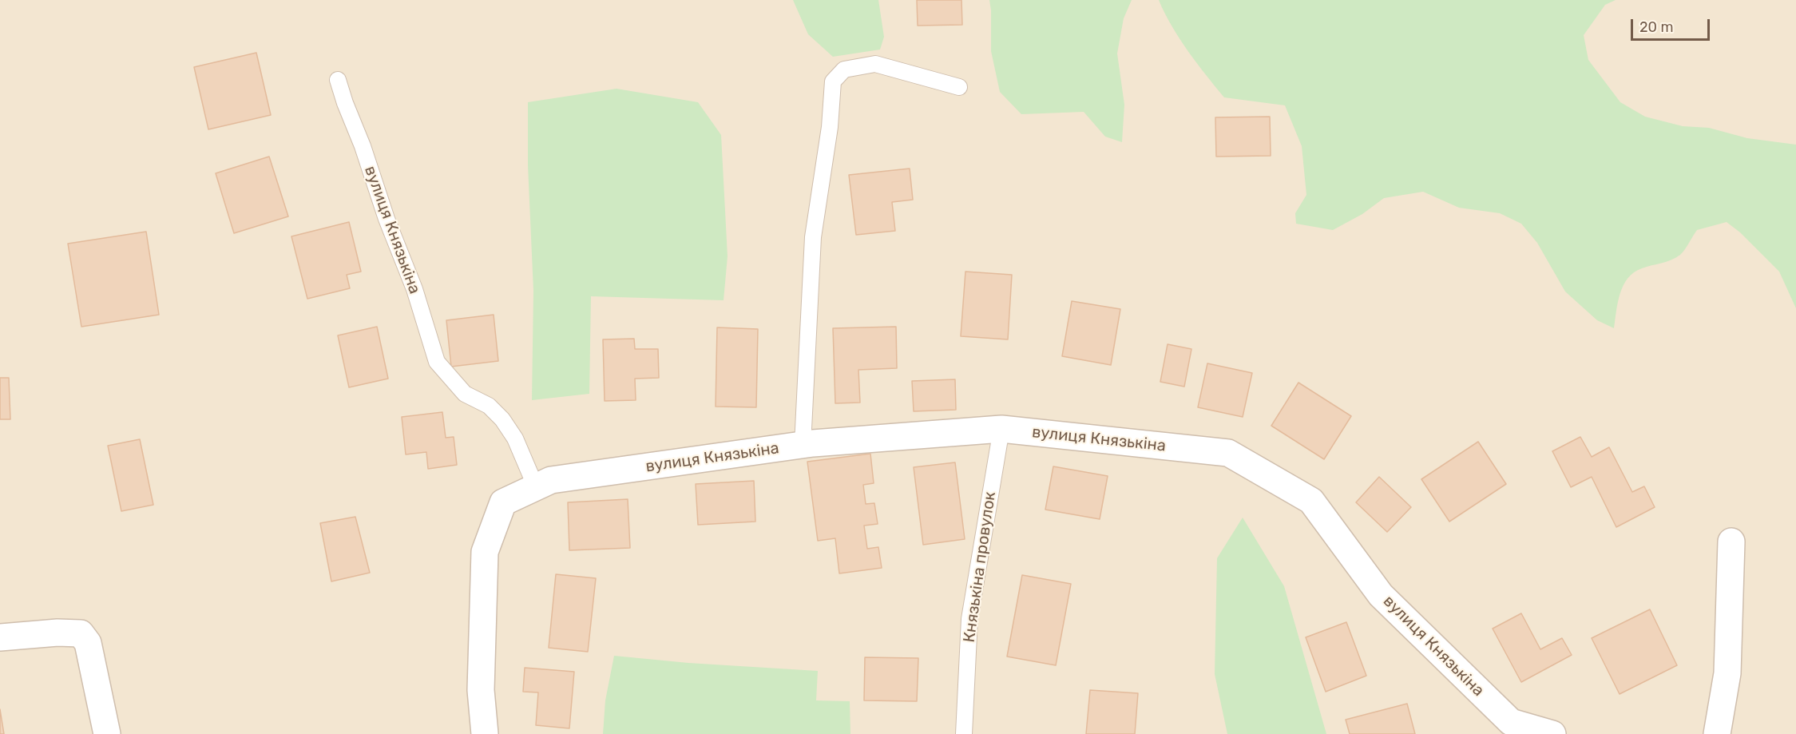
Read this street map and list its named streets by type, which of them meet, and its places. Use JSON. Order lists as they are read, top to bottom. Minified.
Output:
{"streets":{"street":["вулиця Князькіна"],"lane":["Князькіна провулок"]},"crossings":[["вулиця Князькіна","Князькіна провулок"]],"scale_bar":"20 m"}
